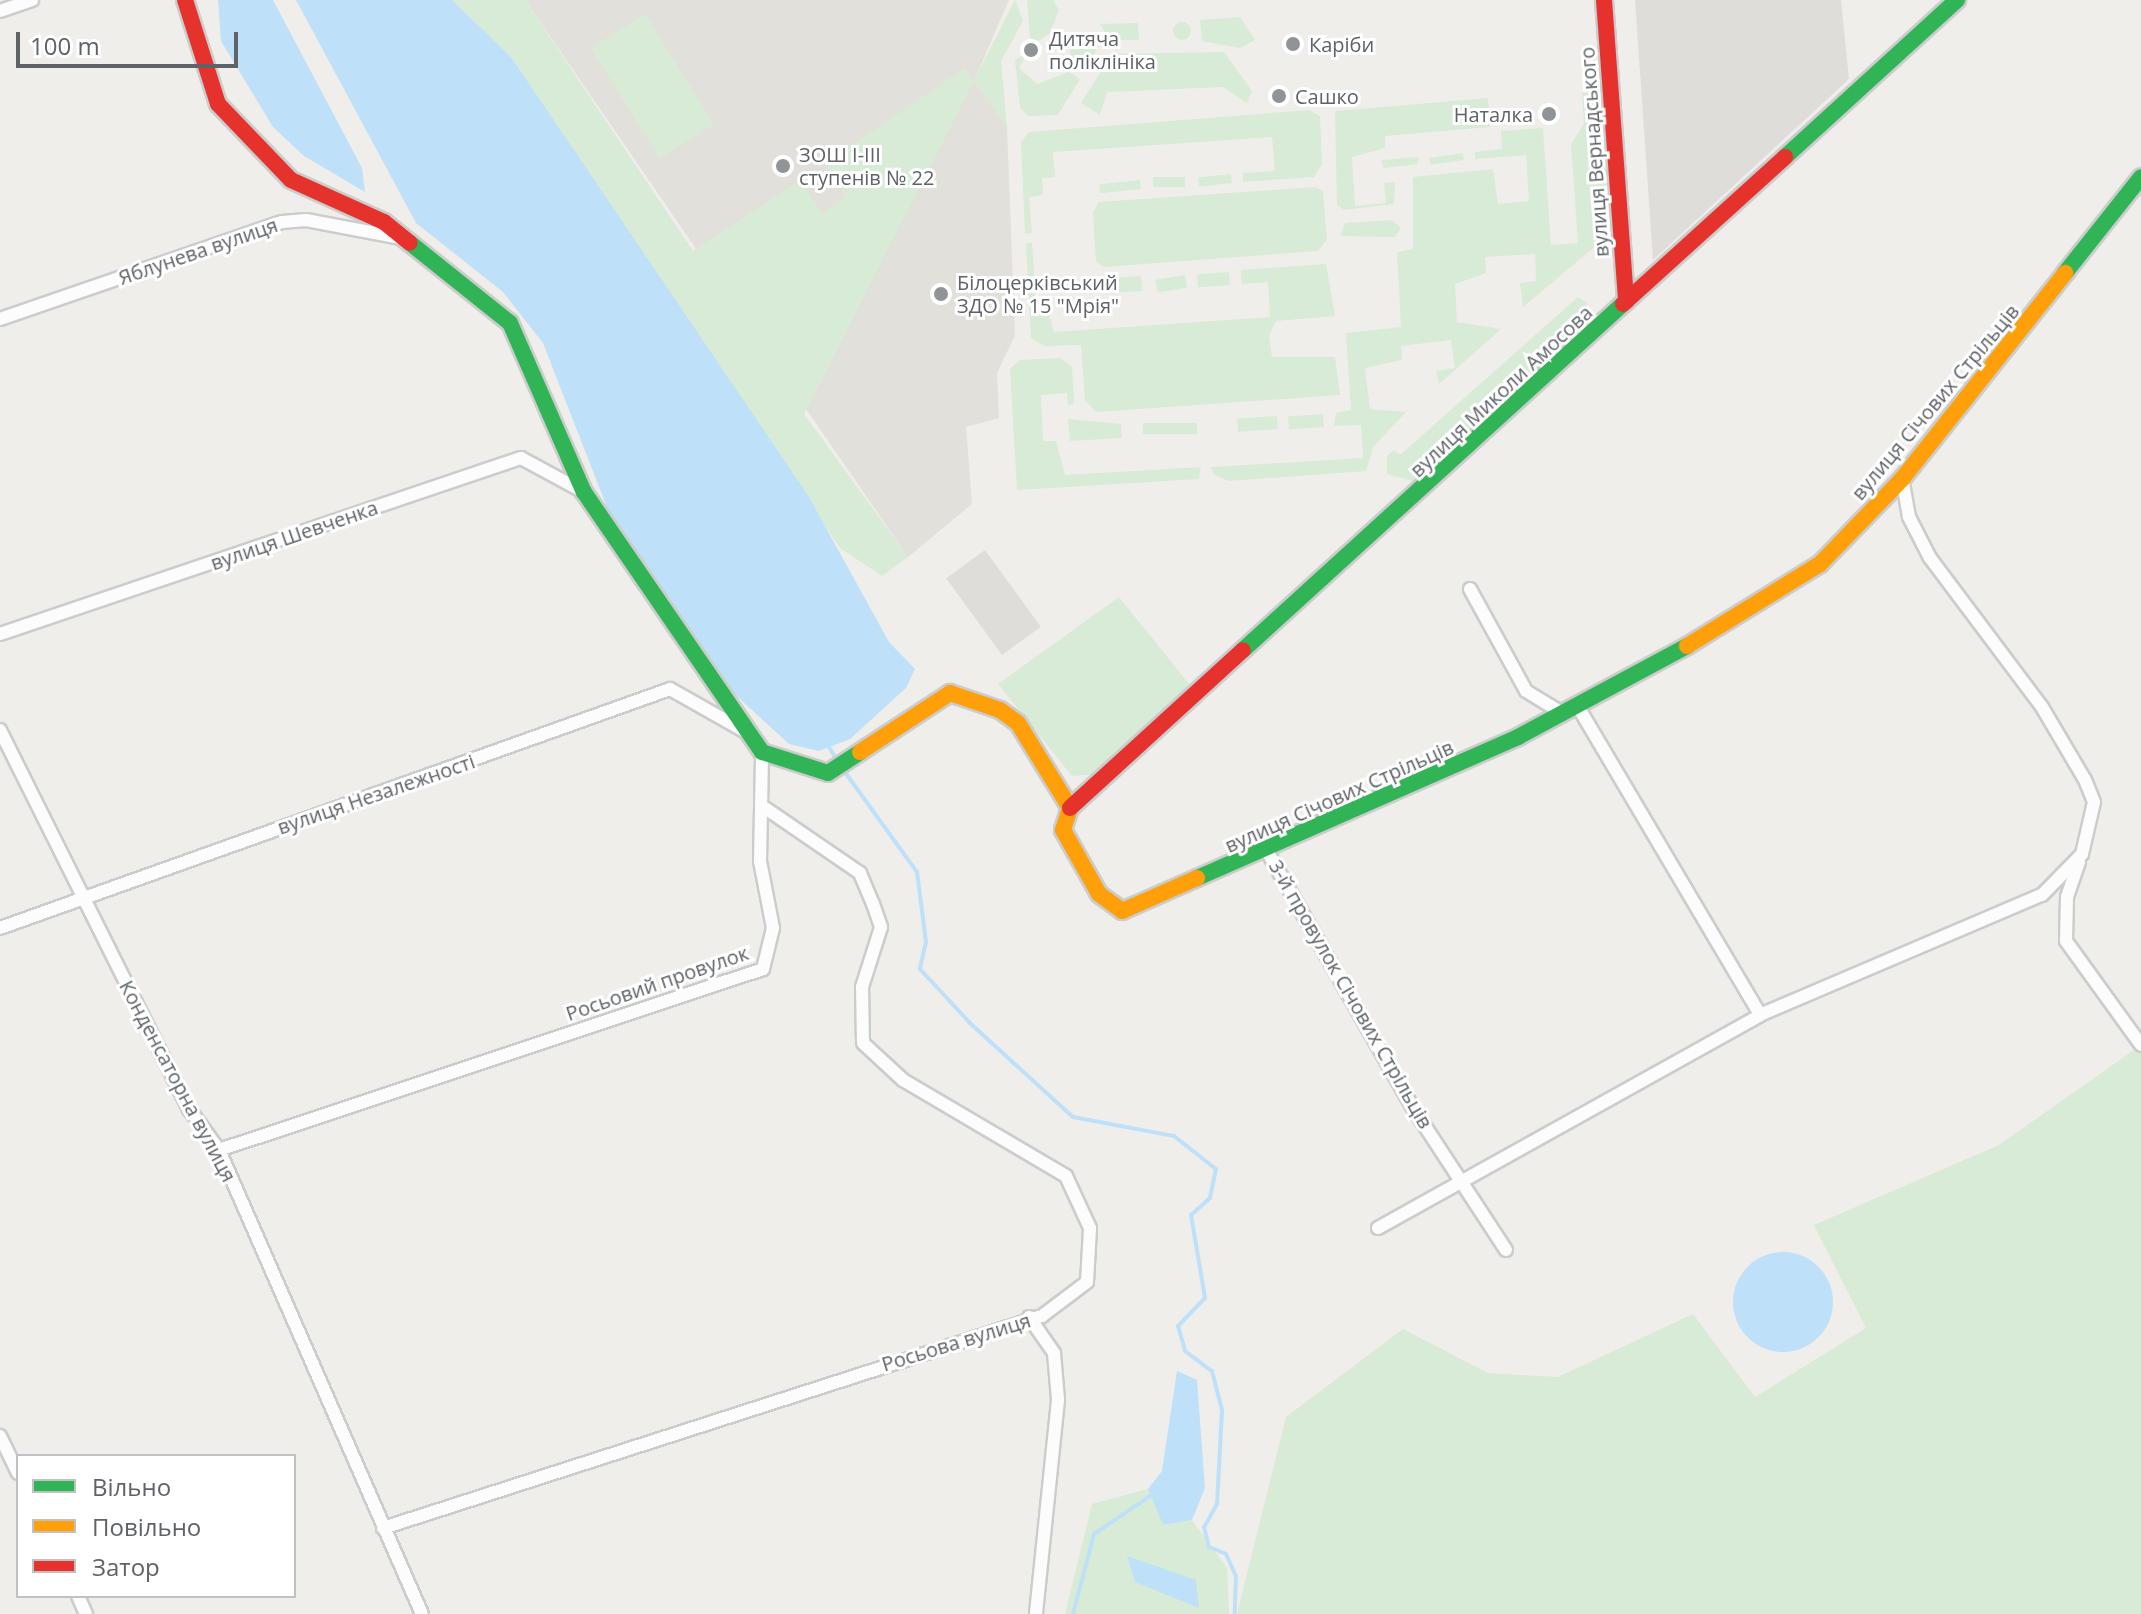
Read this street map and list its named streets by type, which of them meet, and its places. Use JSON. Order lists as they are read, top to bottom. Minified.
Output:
{"streets":{"street":["вулиця Вернадського","Яблунева вулиця","вулиця Миколи Амосова","вулиця Січових Стрільців","вулиця Шевченка","вулиця Незалежності","Росьовий провулок","3-й провулок Січових Стрільців","Конденсаторна вулиця","Росьова вулиця"]},"crossings":[["вулиця Вернадського","вулиця Миколи Амосова"],["вулиця Миколи Амосова","вулиця Січових Стрільців"],["вулиця Січових Стрільців","3-й провулок Січових Стрільців"],["вулиця Незалежності","Конденсаторна вулиця"],["Росьовий провулок","Конденсаторна вулиця"],["Росьовий провулок","Росьова вулиця"],["Конденсаторна вулиця","Росьова вулиця"]],"places":["Каріби","Дитяча поліклініка","Сашко","Наталка","ЗОШ І-ІІІ ступенів № 22","Білоцерківський ЗДО № 15 \"Мрія\""],"legend":["Вільно","Повільно","Затор"],"scale_bar":"100 m"}
